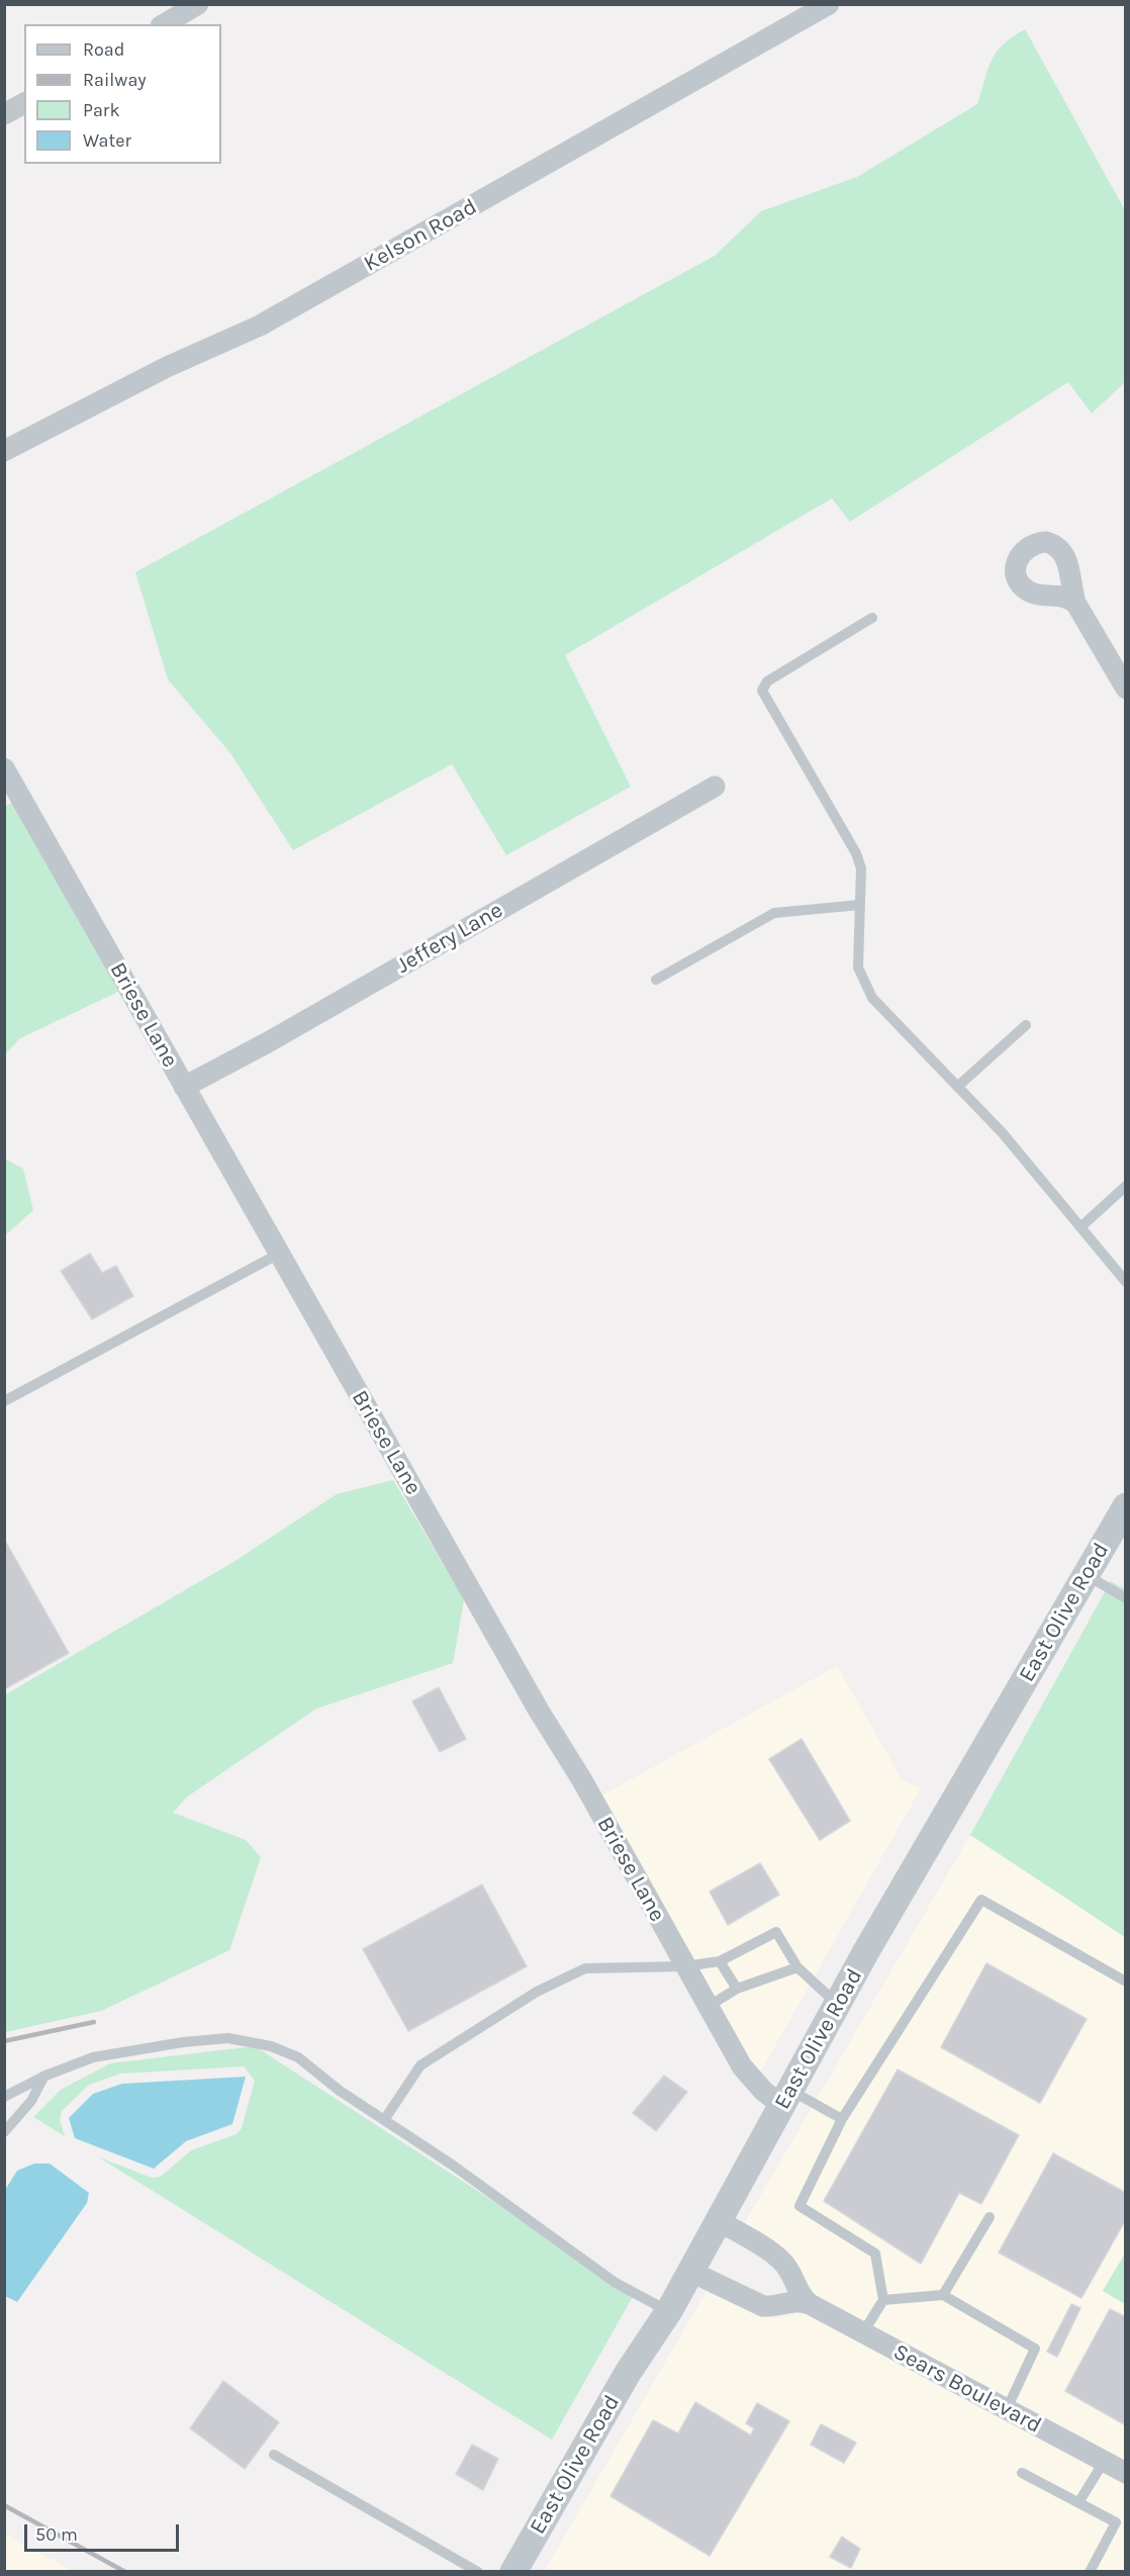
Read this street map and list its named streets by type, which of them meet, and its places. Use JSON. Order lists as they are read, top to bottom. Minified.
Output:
{"streets":{"street":["Kelson Road","Jeffery Lane","Briese Lane","East Olive Road","Sears Boulevard"]},"crossings":[["Jeffery Lane","Briese Lane"],["Briese Lane","East Olive Road"],["East Olive Road","Sears Boulevard"]],"legend":["Road","Railway","Park","Water"],"scale_bar":"50 m"}
